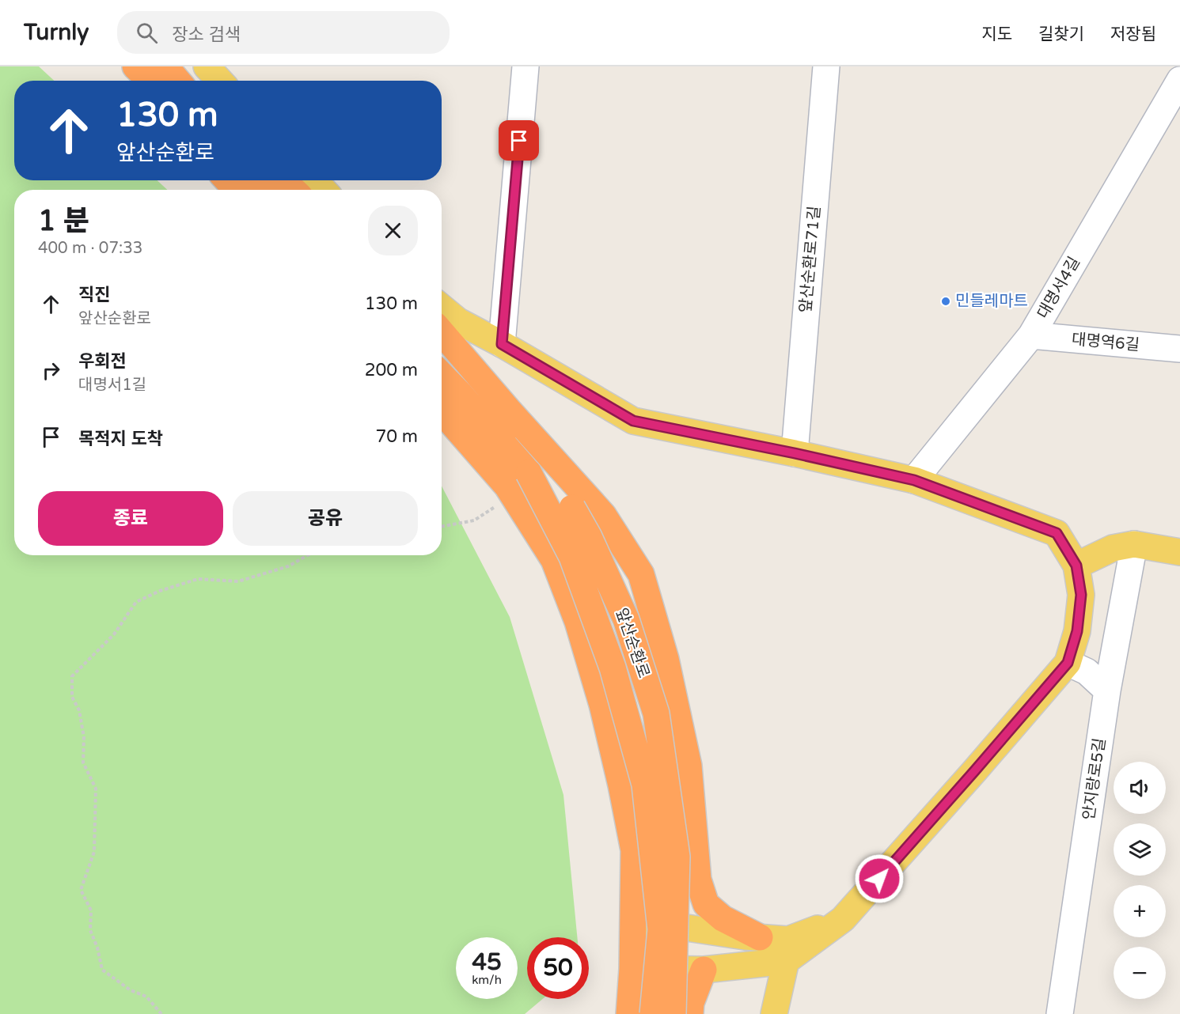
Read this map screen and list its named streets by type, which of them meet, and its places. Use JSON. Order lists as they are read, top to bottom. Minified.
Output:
{"streets":{"highway":["앞산순환로"],"street":["앞산순환로71길","대명서4길","대명역6길","안지랑로5길"]},"crossings":[["대명서4길","대명역6길"]],"places":["민들레마트"],"page":{"header":"Turnly","search":"장소 검색","nav":["지도","길찾기","저장됨"],"turn":["130 m","앞산순환로"],"heading":["1 분","400 m · 07:33"],"list":[{"name":"직진","note":"앞산순환로","value":"130 m"},{"name":"우회전","note":"대명서1길","value":"200 m"},{"name":"목적지 도착","value":"70 m"}],"buttons":["종료","공유"],"map_buttons":["+","−"],"speed":"45 km/h","limit":"50"}}
